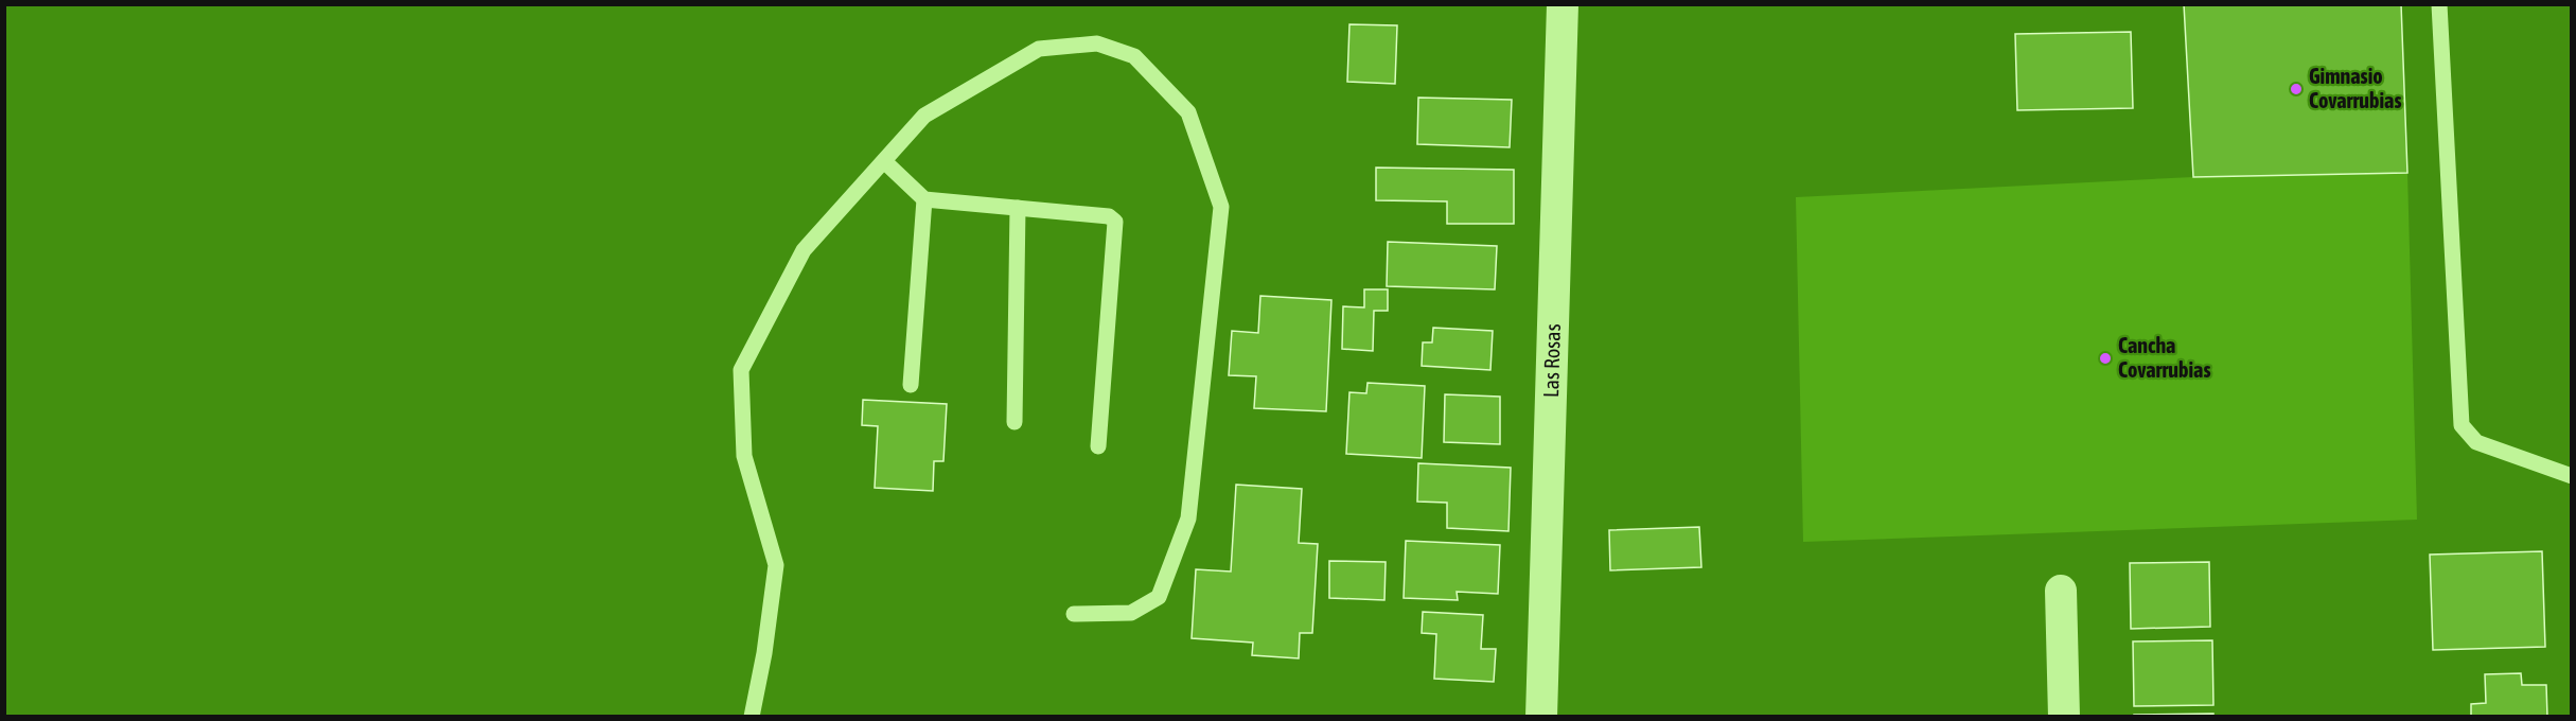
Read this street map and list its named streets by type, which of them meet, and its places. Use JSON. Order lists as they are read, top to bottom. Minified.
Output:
{"streets":{"street":["Las Rosas"]},"places":["Gimnasio Covarrubias","Cancha Covarrubias"]}
